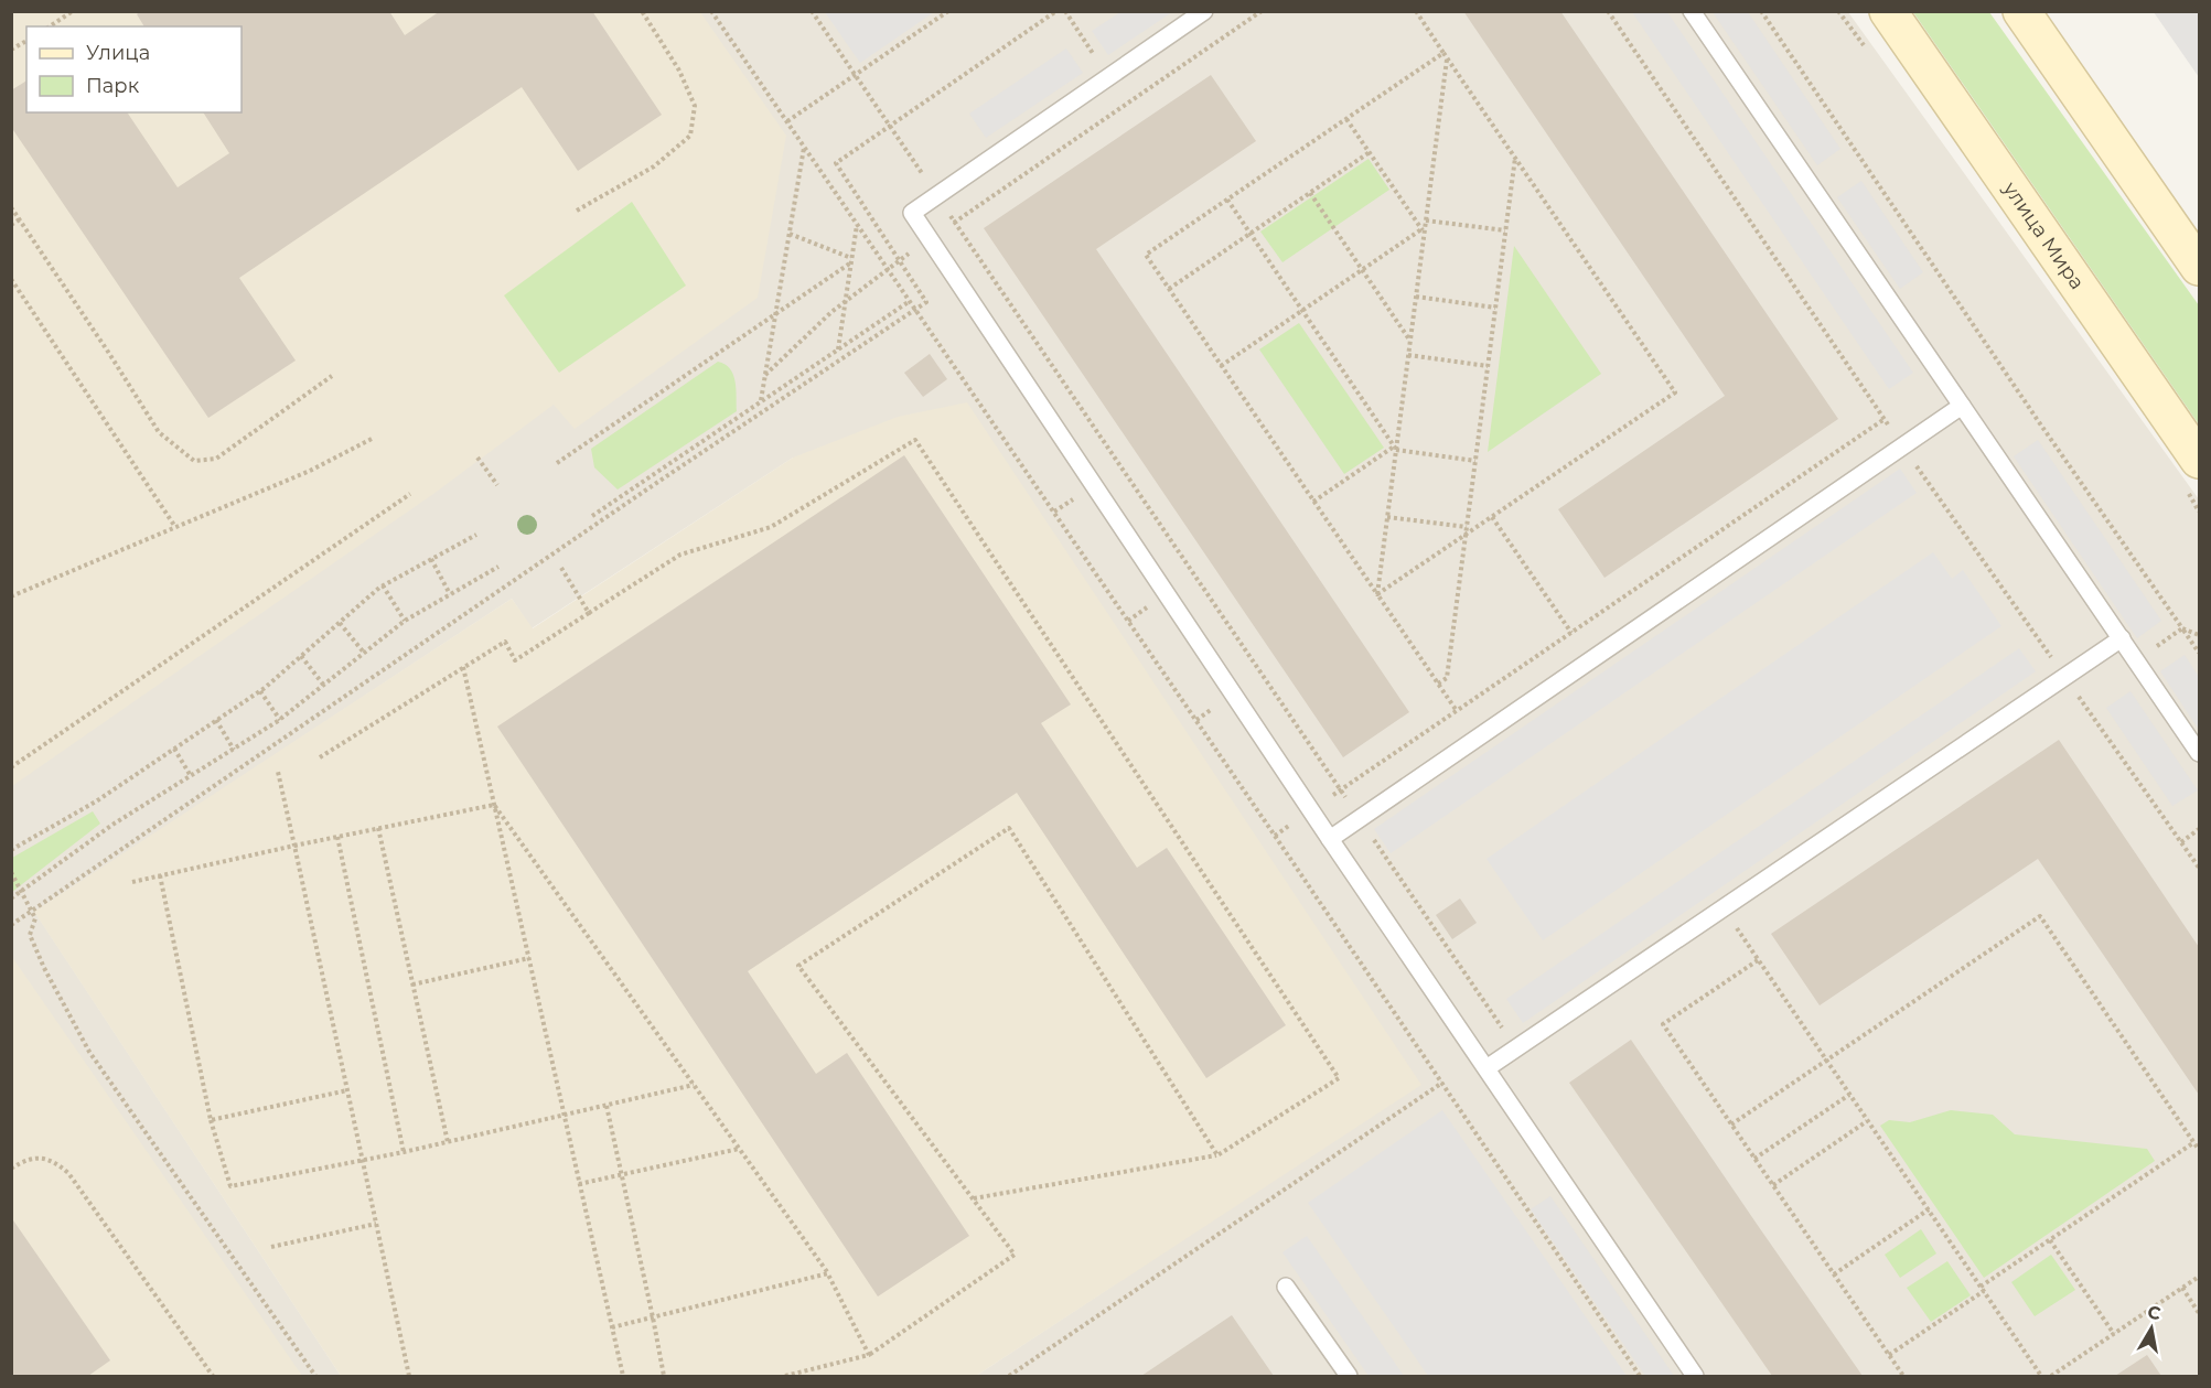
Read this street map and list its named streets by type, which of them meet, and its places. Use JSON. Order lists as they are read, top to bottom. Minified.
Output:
{"streets":{"main road":["улица Мира"]},"legend":["Улица","Парк"],"north":"top"}
